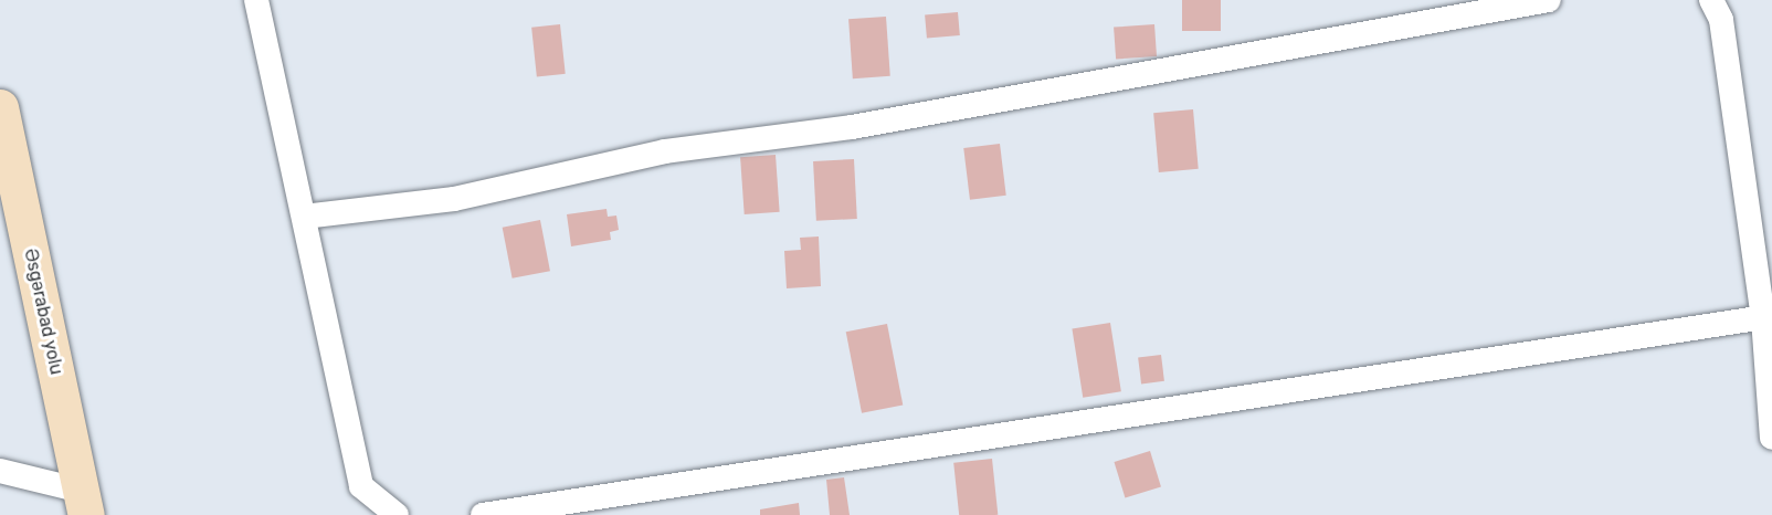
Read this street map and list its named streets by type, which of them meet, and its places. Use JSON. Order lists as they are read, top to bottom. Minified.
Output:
{"streets":{"street":["Əsgərabad yolu"]}}
